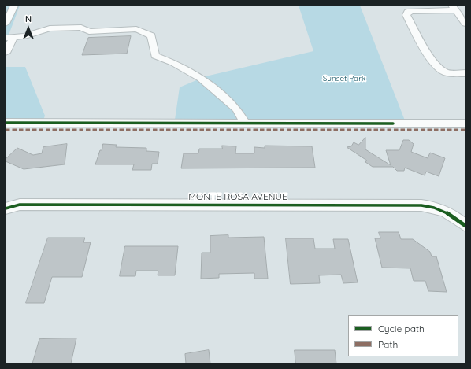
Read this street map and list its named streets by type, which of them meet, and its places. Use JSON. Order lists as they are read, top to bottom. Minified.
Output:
{"streets":{"street":["MONTE ROSA AVENUE"]},"parks":["Sunset Park"],"legend":["Cycle path","Path"],"north":"top"}
